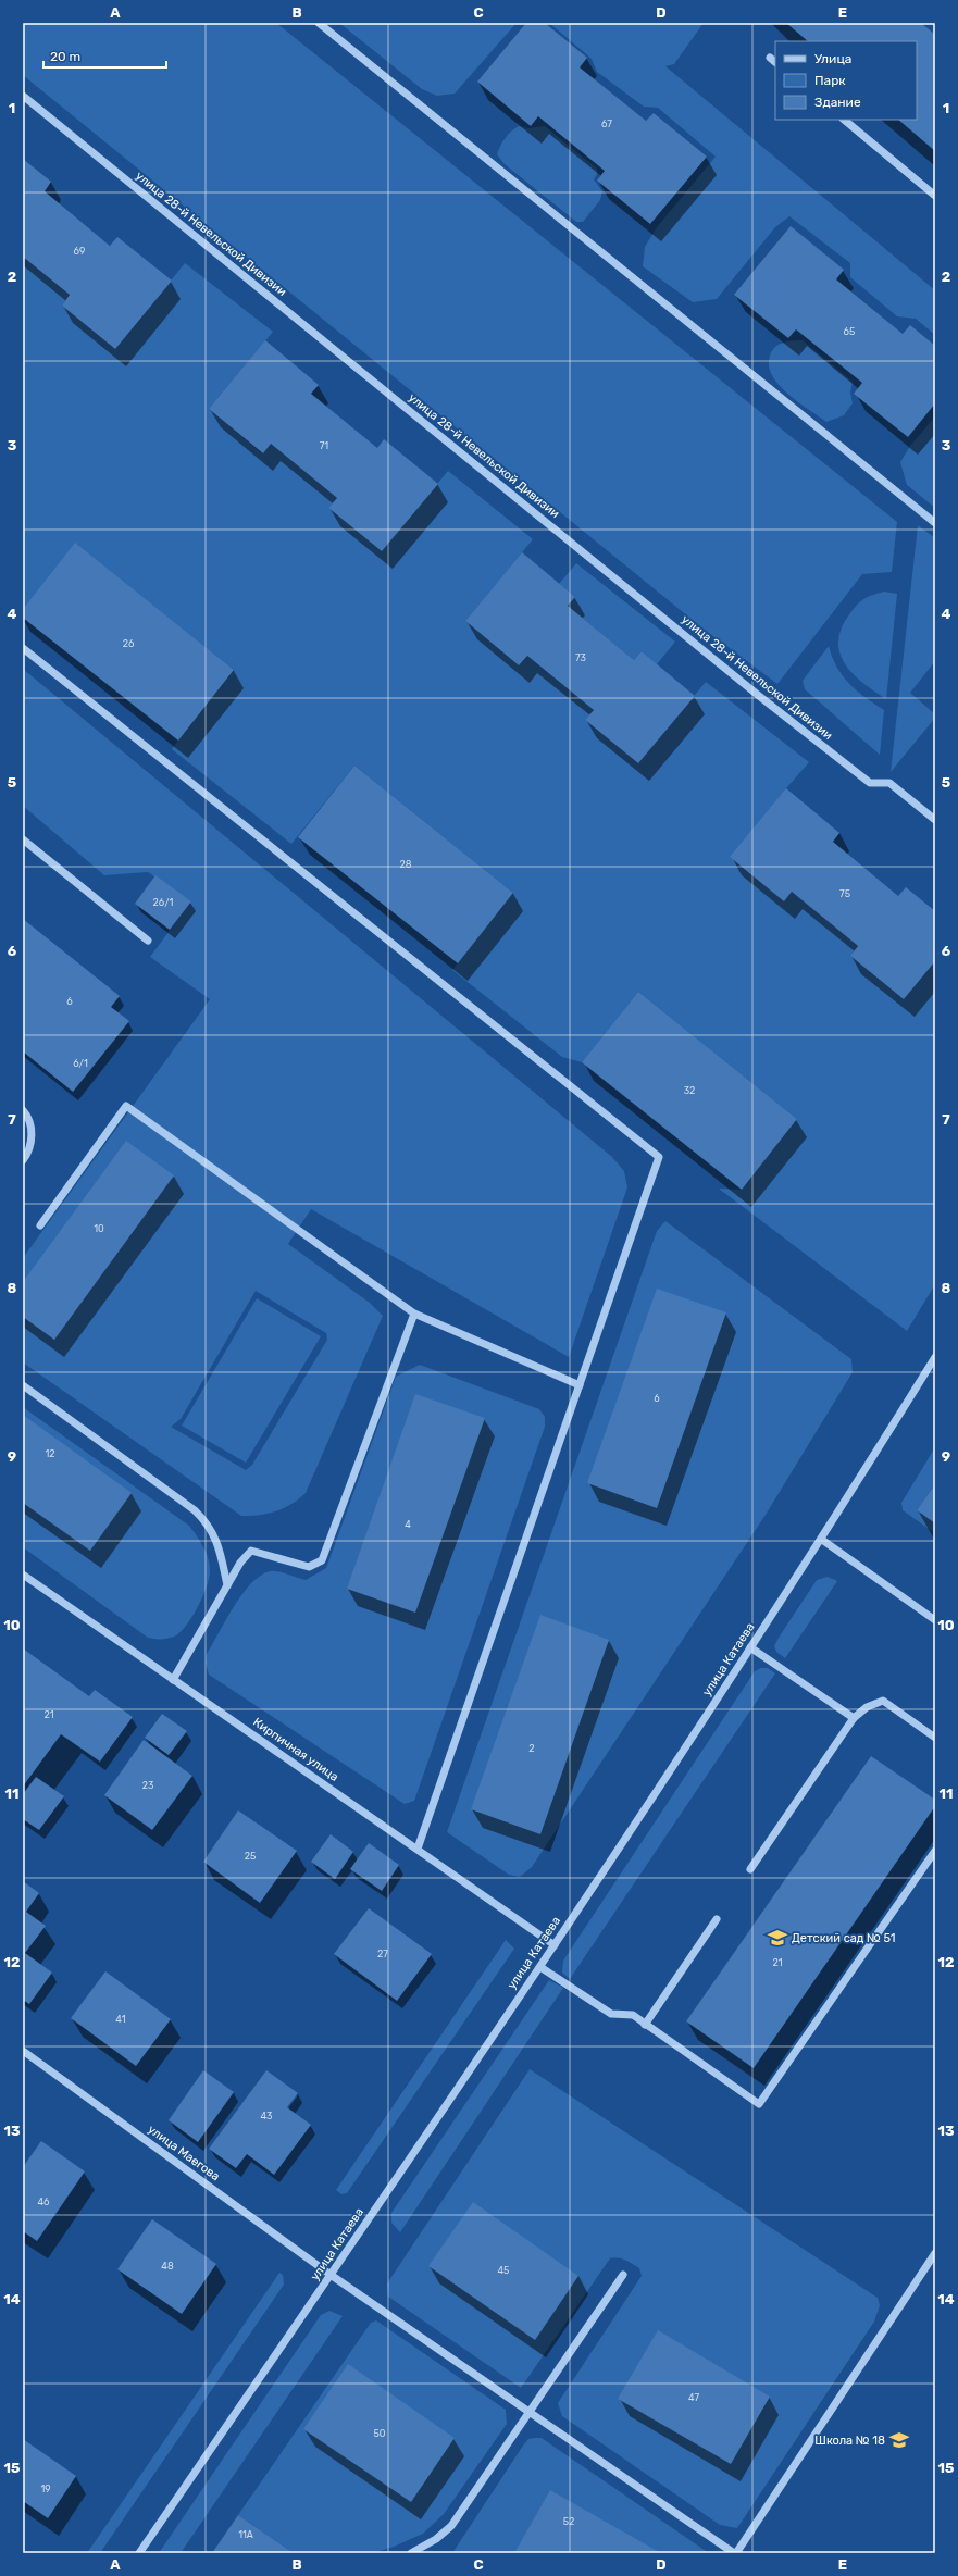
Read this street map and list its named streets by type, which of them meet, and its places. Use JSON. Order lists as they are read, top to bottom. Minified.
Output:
{"streets":{"street":["улица 28-й Невельской Дивизии","улица Катаева","Кирпичная улица","улица Маегова"]},"crossings":[["улица Катаева","Кирпичная улица"],["улица Катаева","улица Маегова"]],"places":{"school or university":["Детский сад № 51","Школа № 18"]},"house_numbers":["67","69","65","71","26","73","28","75","26/1","6","6/1","32","10","6","12","4","21","2","23","25","27","21","41","43","46","48","45","47","50","19","52","11А"],"legend":["Улица","Парк","Здание"],"scale_bar":"20 m","grid":{"columns":["A","B","C","D","E"],"rows":["1","2","3","4","5","6","7","8","9","10","11","12","13","14","15"]}}
